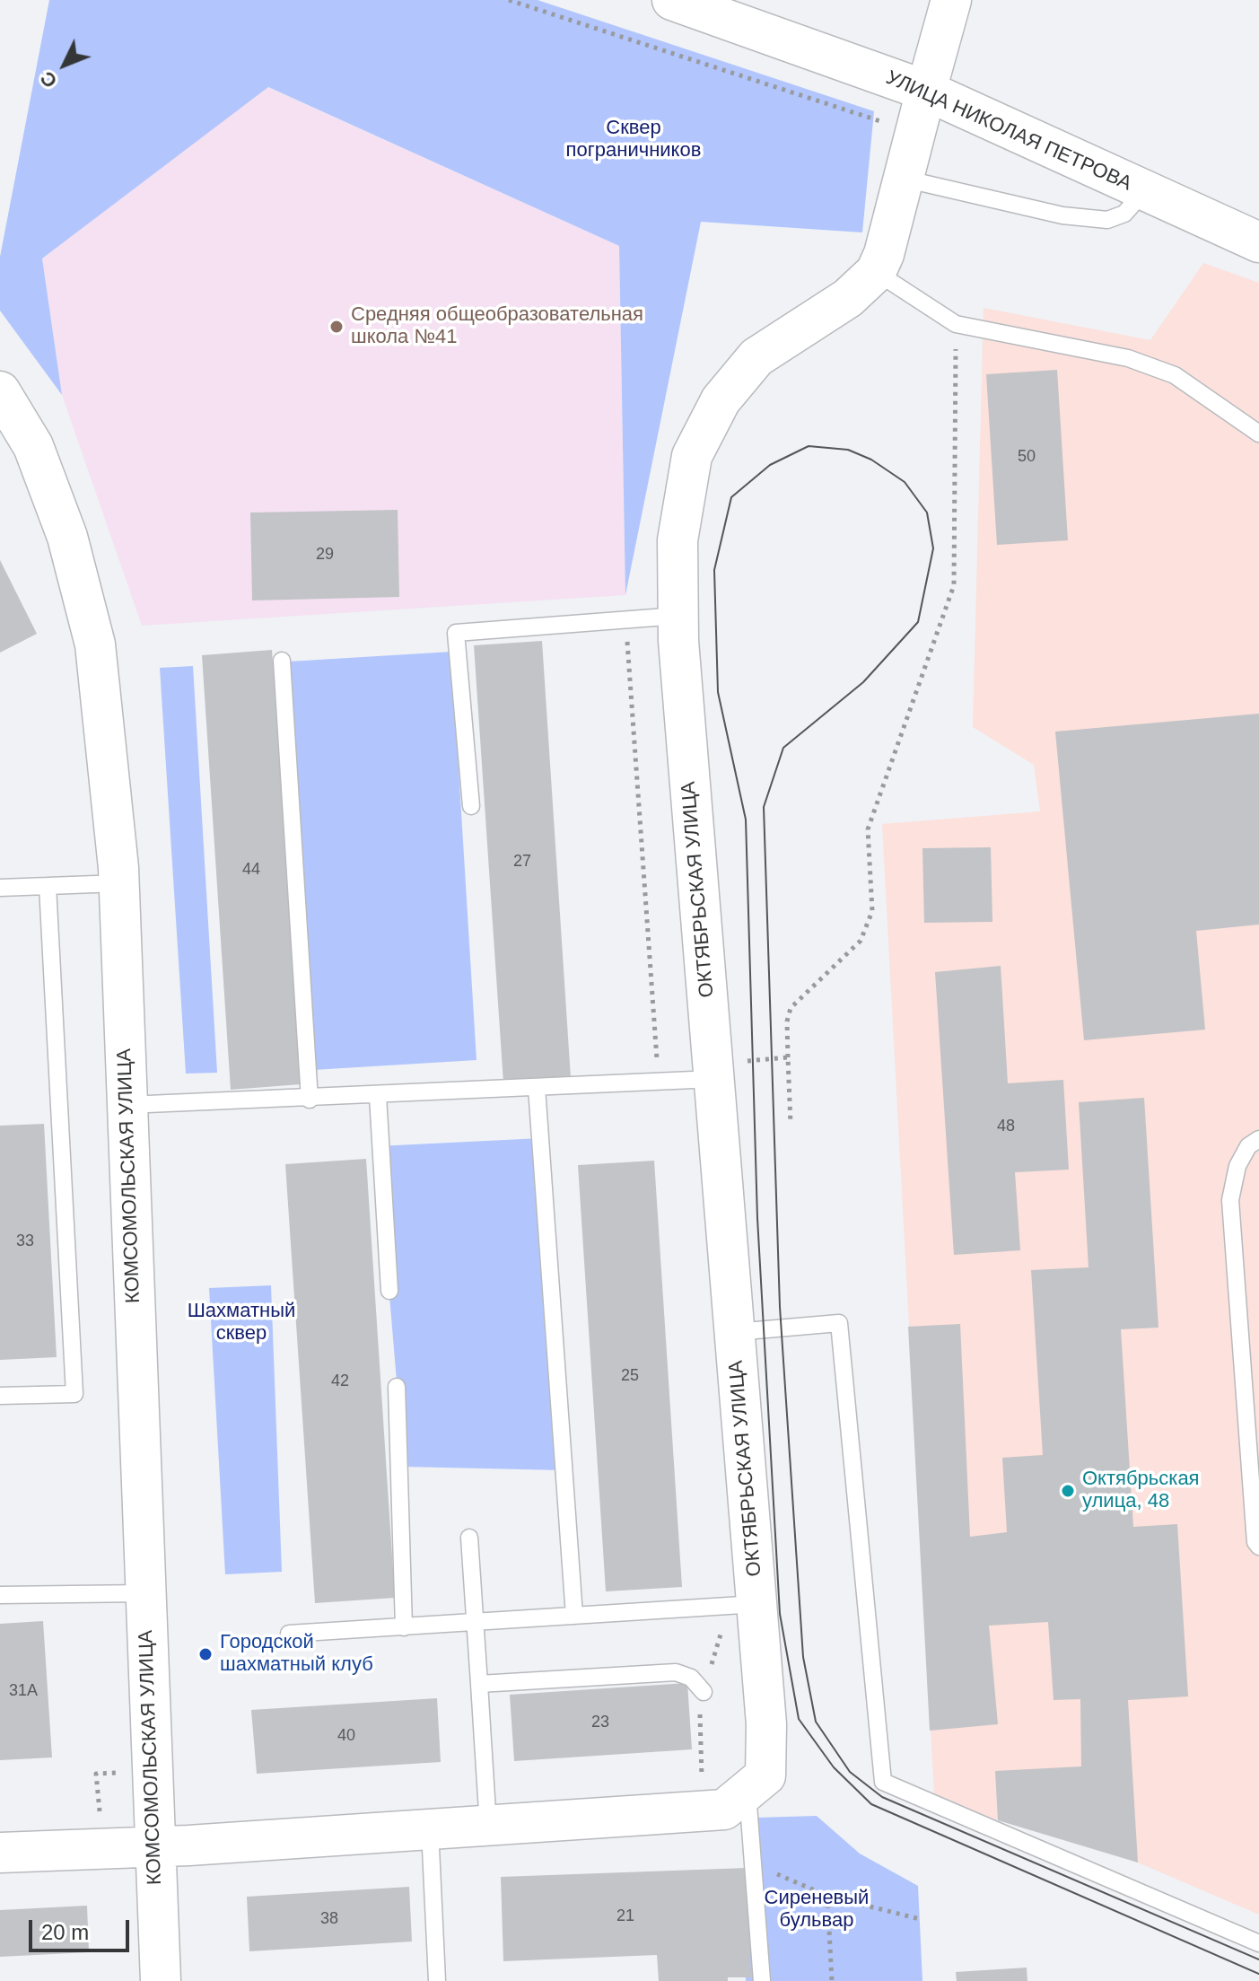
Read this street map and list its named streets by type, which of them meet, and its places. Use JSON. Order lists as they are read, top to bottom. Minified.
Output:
{"streets":{"street":["УЛИЦА НИКОЛАЯ ПЕТРОВА","ОКТЯБРЬСКАЯ УЛИЦА","КОМСОМОЛЬСКАЯ УЛИЦА"]},"crossings":[["УЛИЦА НИКОЛАЯ ПЕТРОВА","ОКТЯБРЬСКАЯ УЛИЦА"]],"parks":["Сквер пограничников","Шахматный сквер","Сиреневый бульвар"],"places":["Средняя общеобразовательная школа №41","Октябрьская улица, 48","Городской шахматный клуб"],"house_numbers":["50","29","27","44","48","33","25","42","31А","23","40","21","38"],"scale_bar":"20 m","north":"bottom left"}
